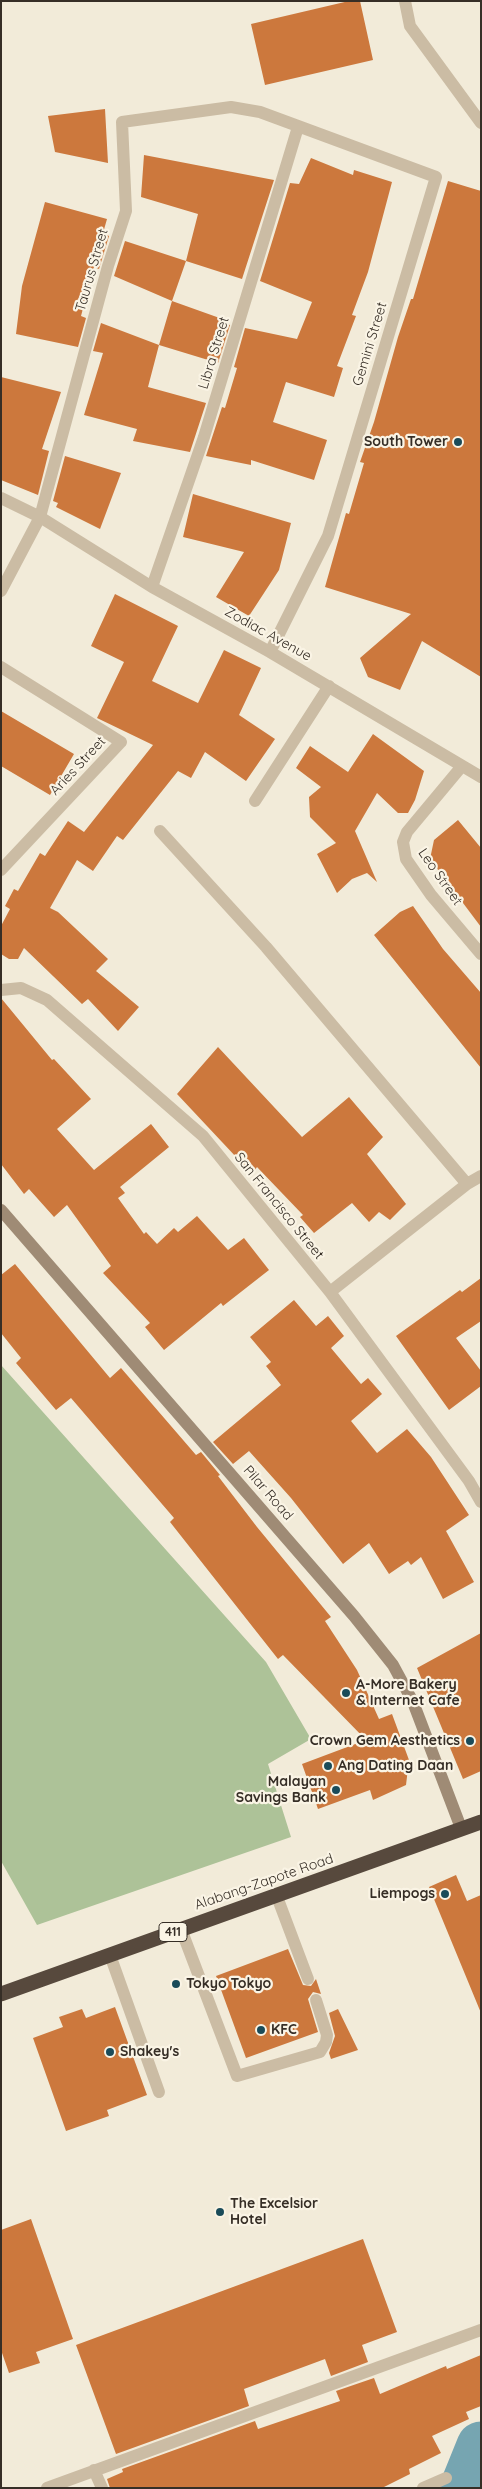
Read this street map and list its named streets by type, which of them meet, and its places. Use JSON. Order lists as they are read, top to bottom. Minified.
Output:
{"streets":{"highway":["Alabang-Zapote Road","411"],"street":["Taurus Street","Gemini Street","Libra Street","Zodiac Avenue","Aries Street","Leo Street","San Francisco Street","Pilar Road"]},"crossings":[["Taurus Street","Gemini Street"],["Taurus Street","Libra Street"],["Taurus Street","Zodiac Avenue"],["Gemini Street","Libra Street"],["Gemini Street","Zodiac Avenue"],["Libra Street","Zodiac Avenue"],["Zodiac Avenue","Leo Street"],["Pilar Road","Alabang-Zapote Road"]],"places":["South Tower","A-More Bakery & Internet Cafe","Crown Gem Aesthetics","Ang Dating Daan","Malayan Savings Bank","Liempogs","Tokyo Tokyo","KFC","Shakey's","The Excelsior Hotel"]}
